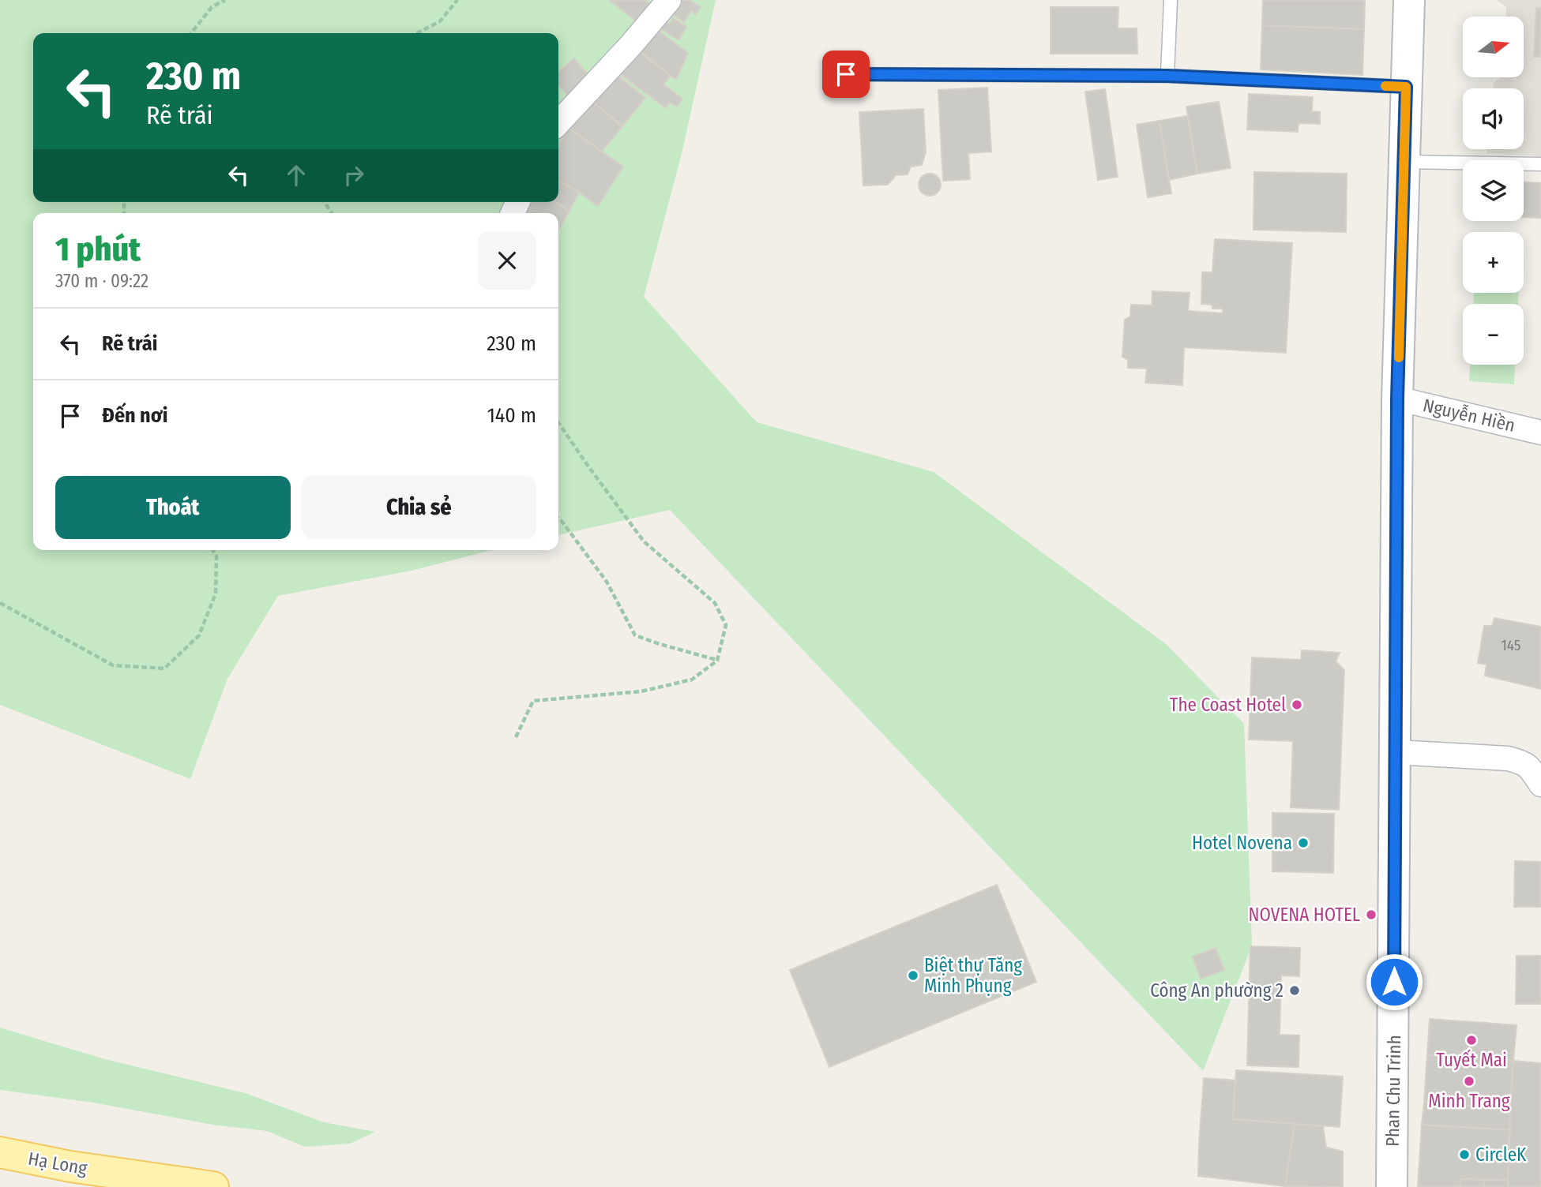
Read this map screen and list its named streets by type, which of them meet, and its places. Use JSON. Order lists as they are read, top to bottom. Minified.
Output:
{"streets":{"main road":["Phan Chu Trinh","Hạ Long"],"street":["Nguyễn Hiền"]},"crossings":[["Nguyễn Hiền","Phan Chu Trinh"]],"places":["The Coast Hotel","Hotel Novena","NOVENA HOTEL","Biệt thự Tăng Minh Phụng","Công An phường 2","Tuyết Mai","Minh Trang","CircleK"],"house_numbers":["145"],"north":"right","page":{"map_buttons":["+","−"],"turn":["230 m","Rẽ trái"],"heading":["1 phút","370 m · 09:22"],"list":[{"name":"Rẽ trái","value":"230 m"},{"name":"Đến nơi","value":"140 m"}],"buttons":["Thoát","Chia sẻ"]}}
